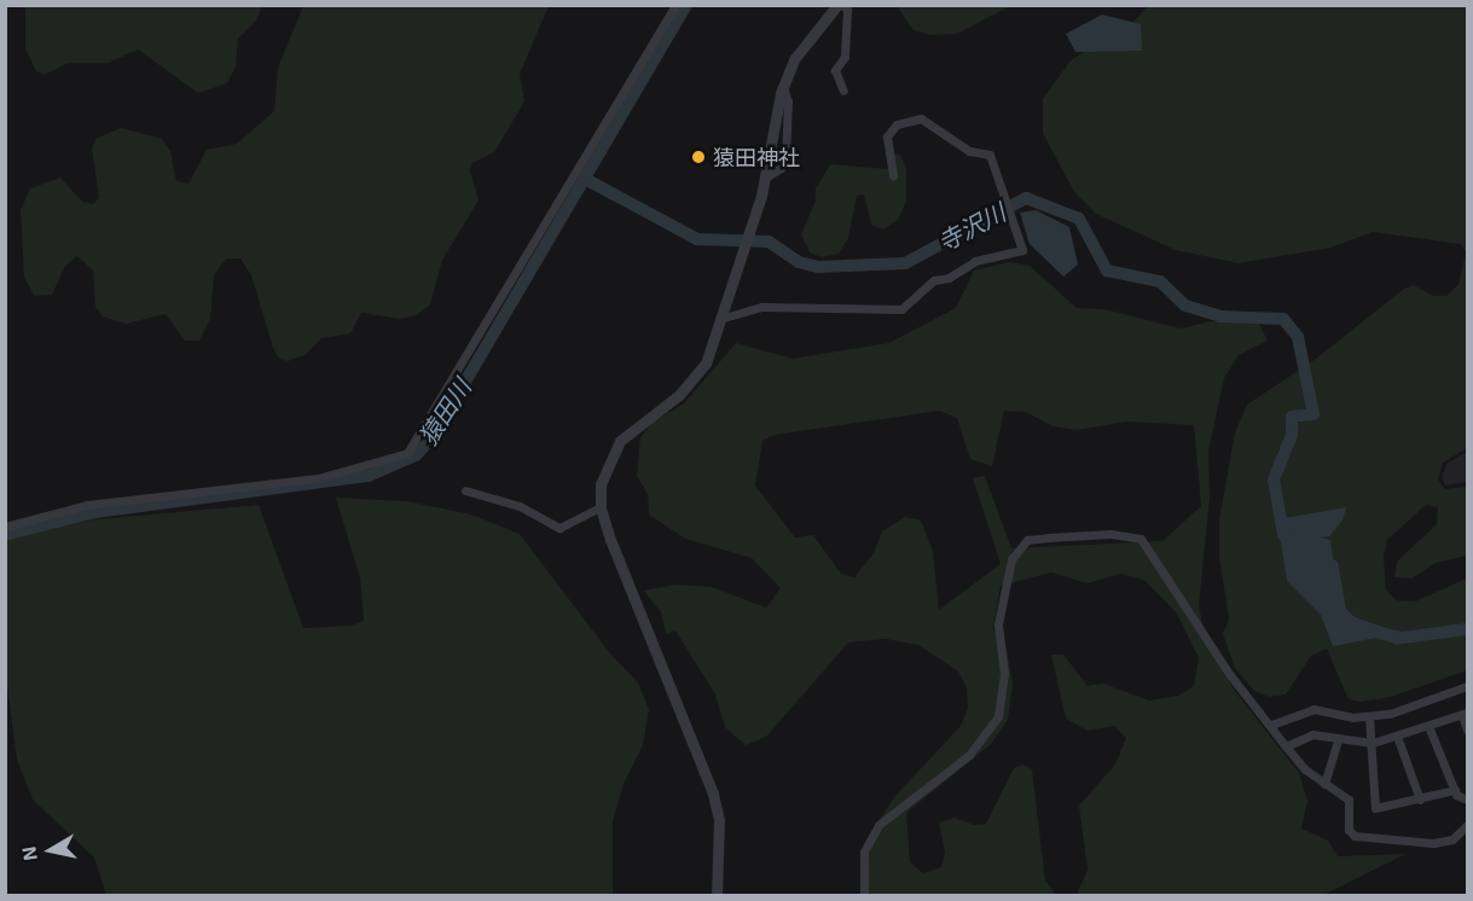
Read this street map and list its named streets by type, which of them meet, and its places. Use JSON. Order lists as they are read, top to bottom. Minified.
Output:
{"water":["寺沢川","猿田川"],"places":["猿田神社"],"north":"left"}
